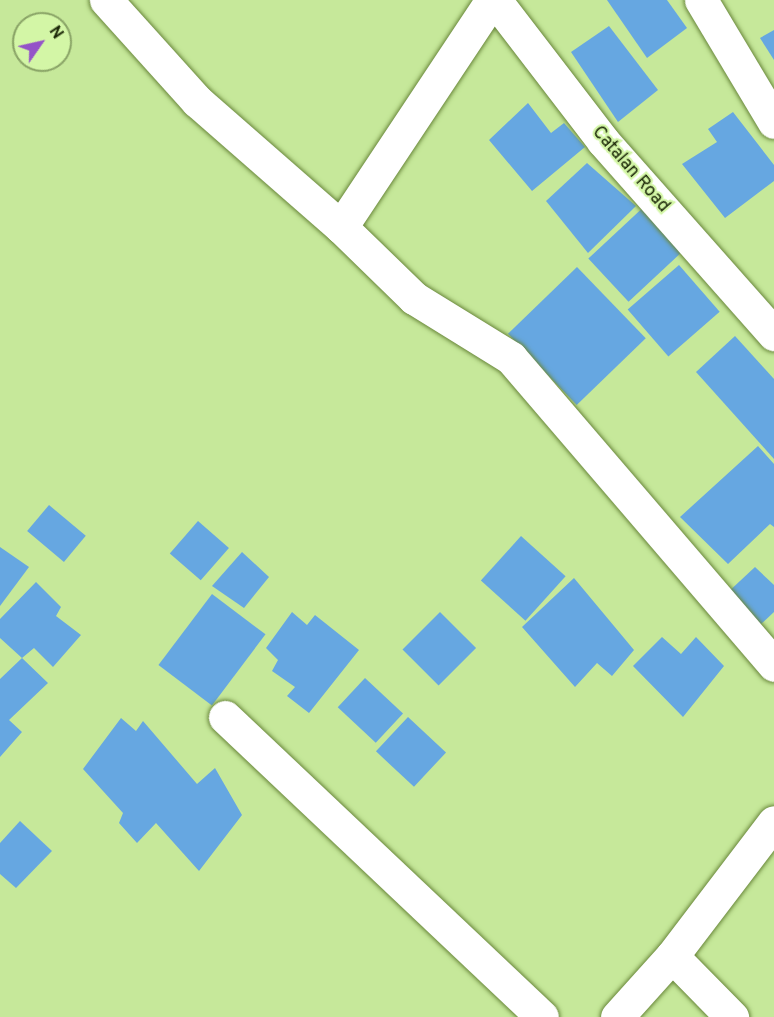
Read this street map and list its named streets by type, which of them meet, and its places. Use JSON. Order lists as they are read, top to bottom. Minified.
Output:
{"streets":{"street":["Catalan Road"]},"north":"top right"}
